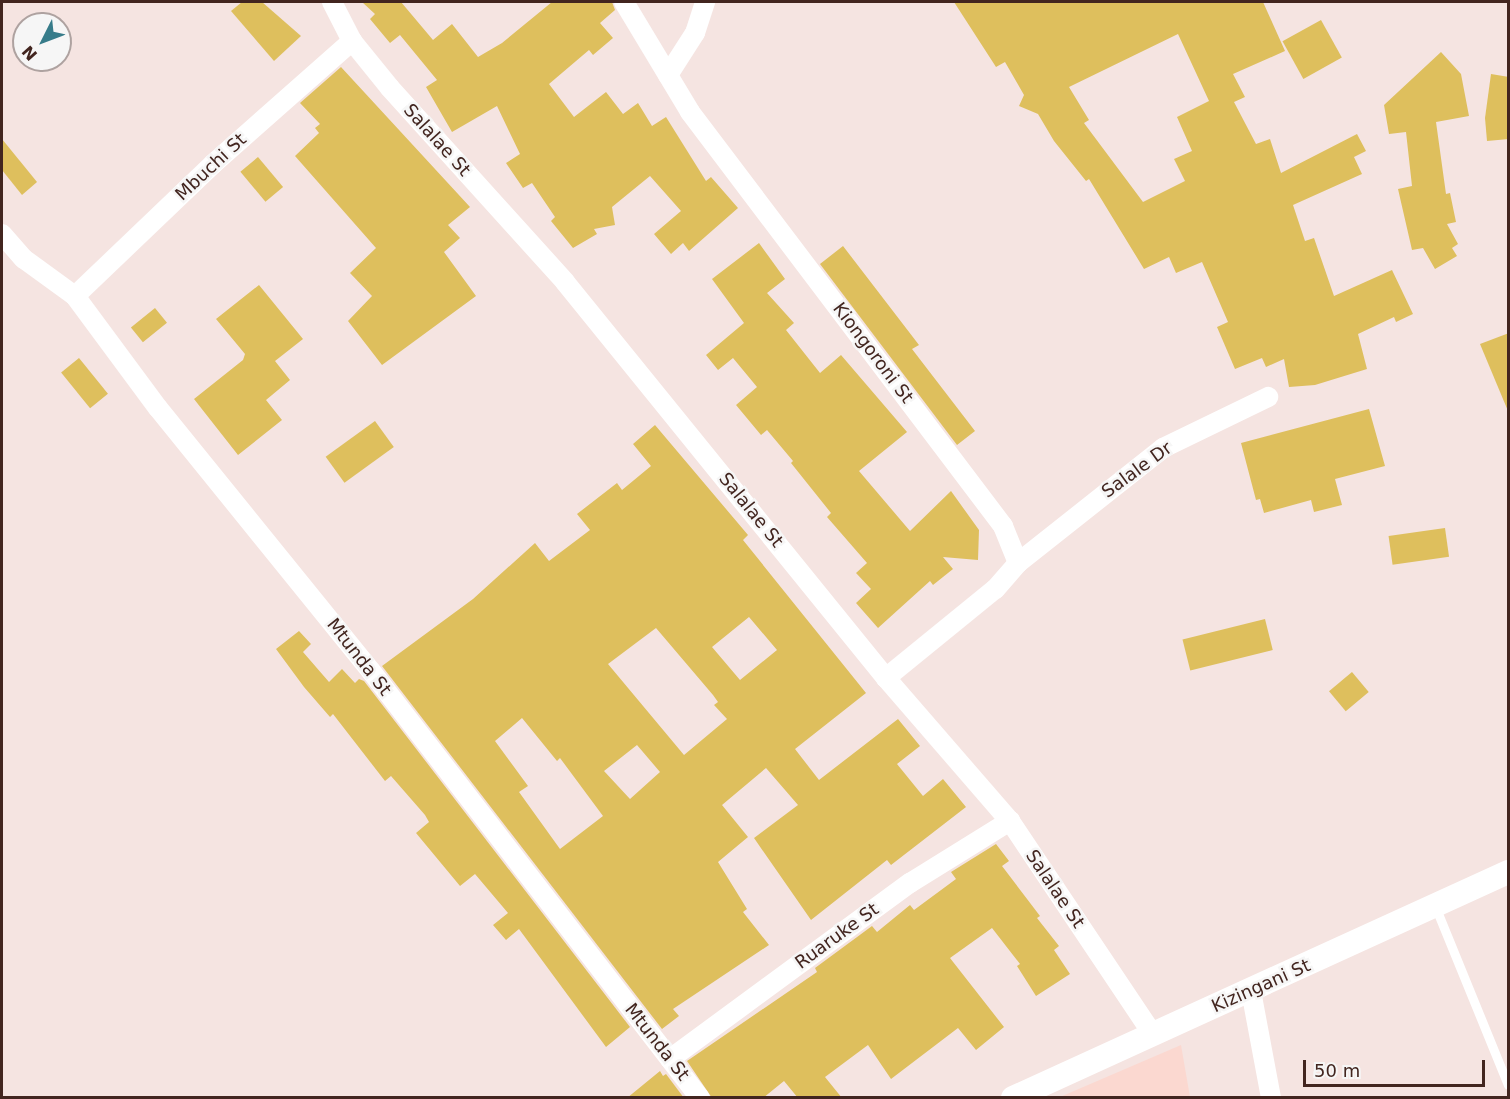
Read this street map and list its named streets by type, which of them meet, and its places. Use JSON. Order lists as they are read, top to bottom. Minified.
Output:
{"streets":{"street":["Salalae St","Mbuchi St","Kiongoroni St","Salale Dr","Mtunda St","Ruaruke St","Kizingani St"]},"crossings":[["Salalae St","Mbuchi St"],["Salalae St","Ruaruke St"],["Salalae St","Kizingani St"],["Mbuchi St","Mtunda St"],["Kiongoroni St","Salale Dr"],["Mtunda St","Ruaruke St"]],"scale_bar":"50 m","north":"bottom left"}
